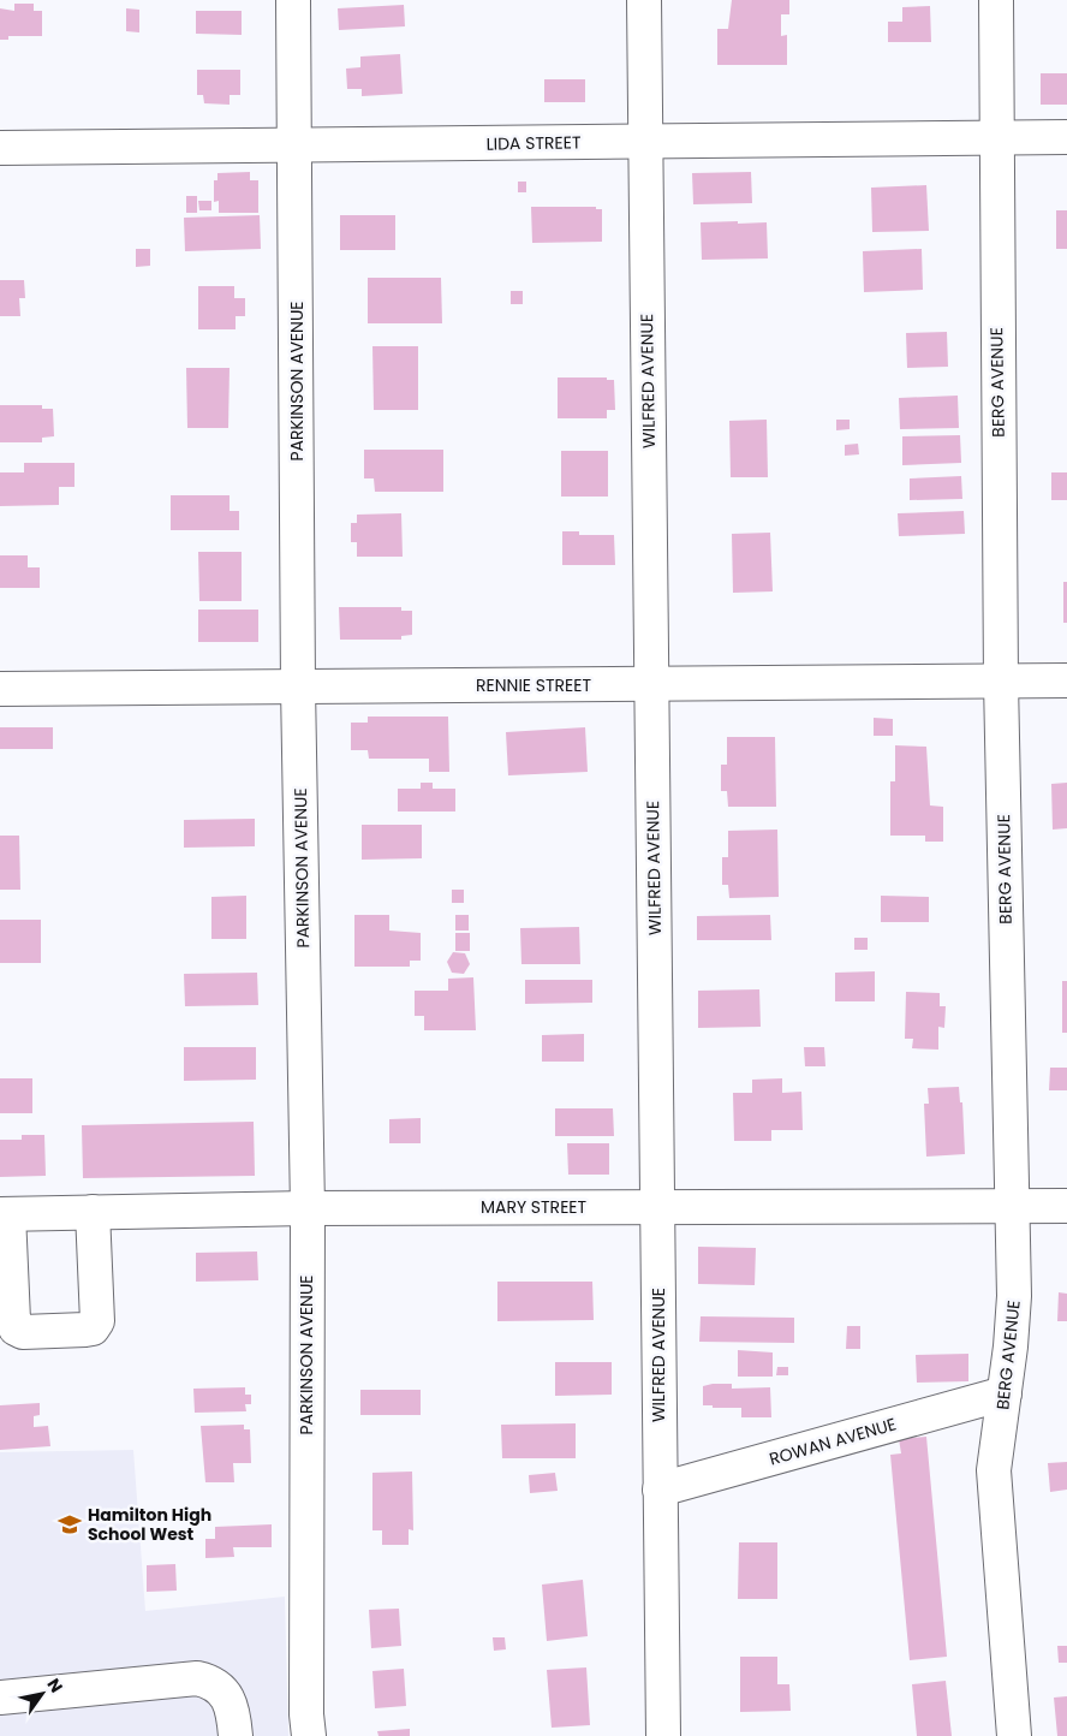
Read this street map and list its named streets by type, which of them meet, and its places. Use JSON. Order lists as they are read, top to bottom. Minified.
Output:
{"streets":{"street":["LIDA STREET","PARKINSON AVENUE","WILFRED AVENUE","BERG AVENUE","RENNIE STREET","MARY STREET","ROWAN AVENUE"]},"crossings":[["LIDA STREET","PARKINSON AVENUE"],["LIDA STREET","WILFRED AVENUE"],["LIDA STREET","BERG AVENUE"],["PARKINSON AVENUE","RENNIE STREET"],["PARKINSON AVENUE","MARY STREET"],["WILFRED AVENUE","RENNIE STREET"],["WILFRED AVENUE","MARY STREET"],["WILFRED AVENUE","ROWAN AVENUE"],["BERG AVENUE","RENNIE STREET"],["BERG AVENUE","MARY STREET"],["BERG AVENUE","ROWAN AVENUE"]],"places":{"school or university":["Hamilton High School West"]},"north":"top right"}
